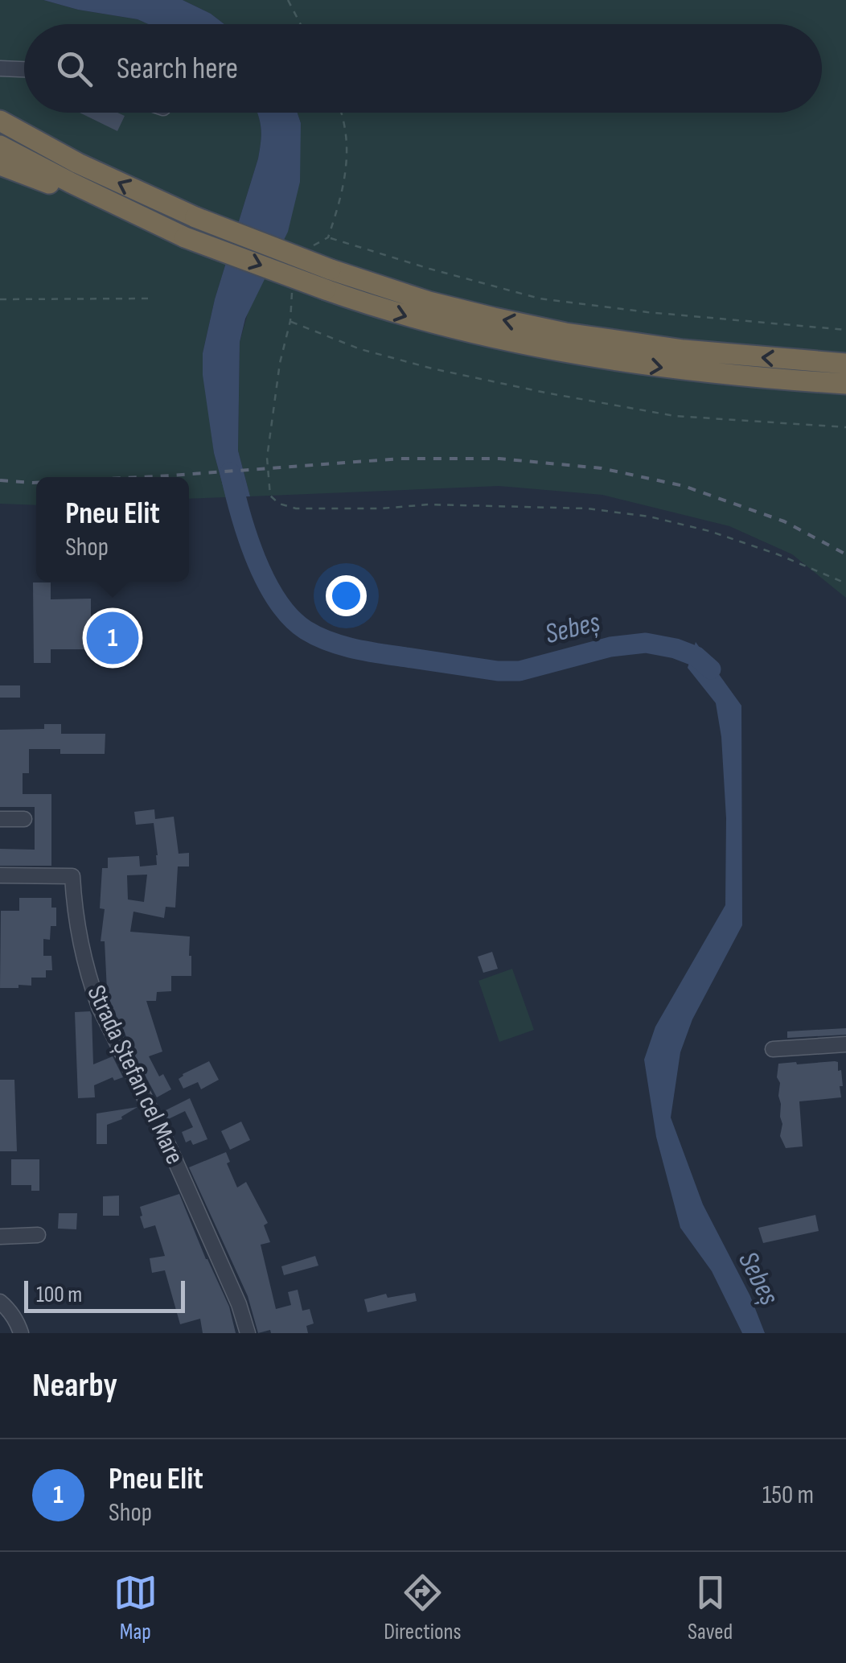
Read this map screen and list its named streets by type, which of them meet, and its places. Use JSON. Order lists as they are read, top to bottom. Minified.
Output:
{"streets":{"street":["Strada Ștefan cel Mare"]},"water":["Sebeș"],"scale_bar":"100 m","page":{"search":"Search here","popup":["Pneu Elit","Shop"],"pins":"1","scale":"100 m","heading":"Nearby","list":[{"mark":"1","name":"Pneu Elit","note":"Shop","value":"150 m"}],"nav":["Map","Directions","Saved"]}}
